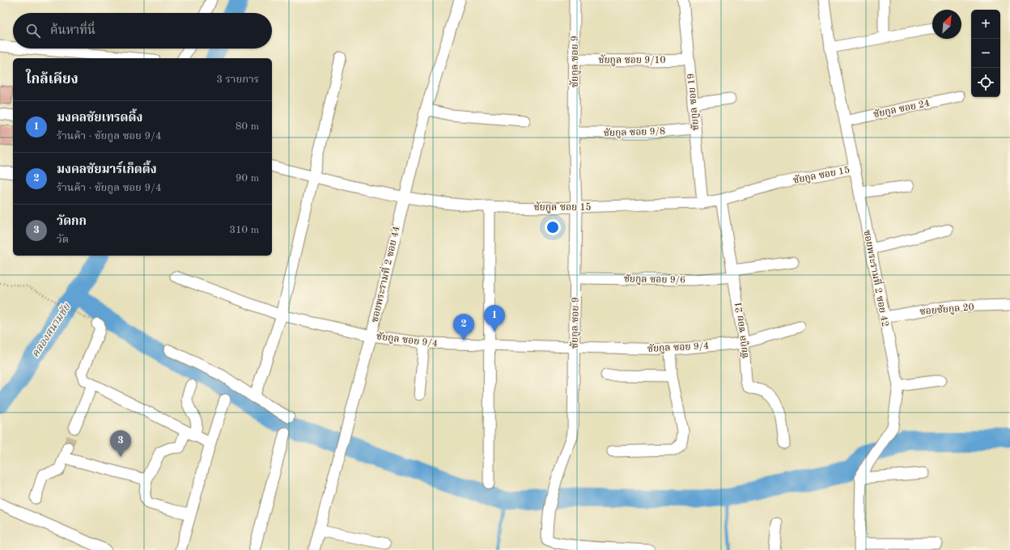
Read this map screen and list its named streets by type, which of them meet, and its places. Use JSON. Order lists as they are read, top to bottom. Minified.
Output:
{"streets":{"street":["ชัยกูล ซอย 9/10","ชัยกูล ซอย 9","ชัยกูล ซอย 19","ชัยกูล ซอย 24","ชัยกูล ซอย 9/8","ชัยกูล ซอย 15","ซอยพระรามที่ 2 ซอย 44","ซอยพระรามที่ 2 ซอย 42","ชัยกูล ซอย 9/6","ซอยชัยกูล 20","ชัยกูล ซอย 21","ชัยกูล ซอย 9/4"]},"crossings":[["ชัยกูล ซอย 9/10","ชัยกูล ซอย 9"],["ชัยกูล ซอย 9/10","ชัยกูล ซอย 19"],["ชัยกูล ซอย 9","ชัยกูล ซอย 9/8"],["ชัยกูล ซอย 9","ชัยกูล ซอย 15"],["ชัยกูล ซอย 9","ชัยกูล ซอย 9/6"],["ชัยกูล ซอย 9","ชัยกูล ซอย 9/4"],["ชัยกูล ซอย 19","ชัยกูล ซอย 9/8"],["ชัยกูล ซอย 19","ชัยกูล ซอย 15"],["ชัยกูล ซอย 24","ซอยพระรามที่ 2 ซอย 42"],["ชัยกูล ซอย 15","ซอยพระรามที่ 2 ซอย 44"],["ชัยกูล ซอย 15","ซอยพระรามที่ 2 ซอย 42"],["ชัยกูล ซอย 15","ชัยกูล ซอย 21"],["ซอยพระรามที่ 2 ซอย 44","ชัยกูล ซอย 9/4"],["ซอยพระรามที่ 2 ซอย 42","ซอยชัยกูล 20"],["ชัยกูล ซอย 9/6","ชัยกูล ซอย 21"],["ชัยกูล ซอย 21","ชัยกูล ซอย 9/4"]],"water":["คลองสนามชัย"],"north":"top right","page":{"map_buttons":["+","−"],"search":"ค้นหาที่นี่","heading":["ใกล้เคียง","3 รายการ"],"list":[{"mark":"1","name":"มงคลชัยเทรดดิ้ง","note":"ร้านค้า · ชัยกูล ซอย 9/4","value":"80 m"},{"mark":"2","name":"มงคลชัยมาร์เก็ตติ้ง","note":"ร้านค้า · ชัยกูล ซอย 9/4","value":"90 m"},{"mark":"3","name":"วัดกก","note":"วัด","value":"310 m"}],"pins":["1","2","3"]}}
